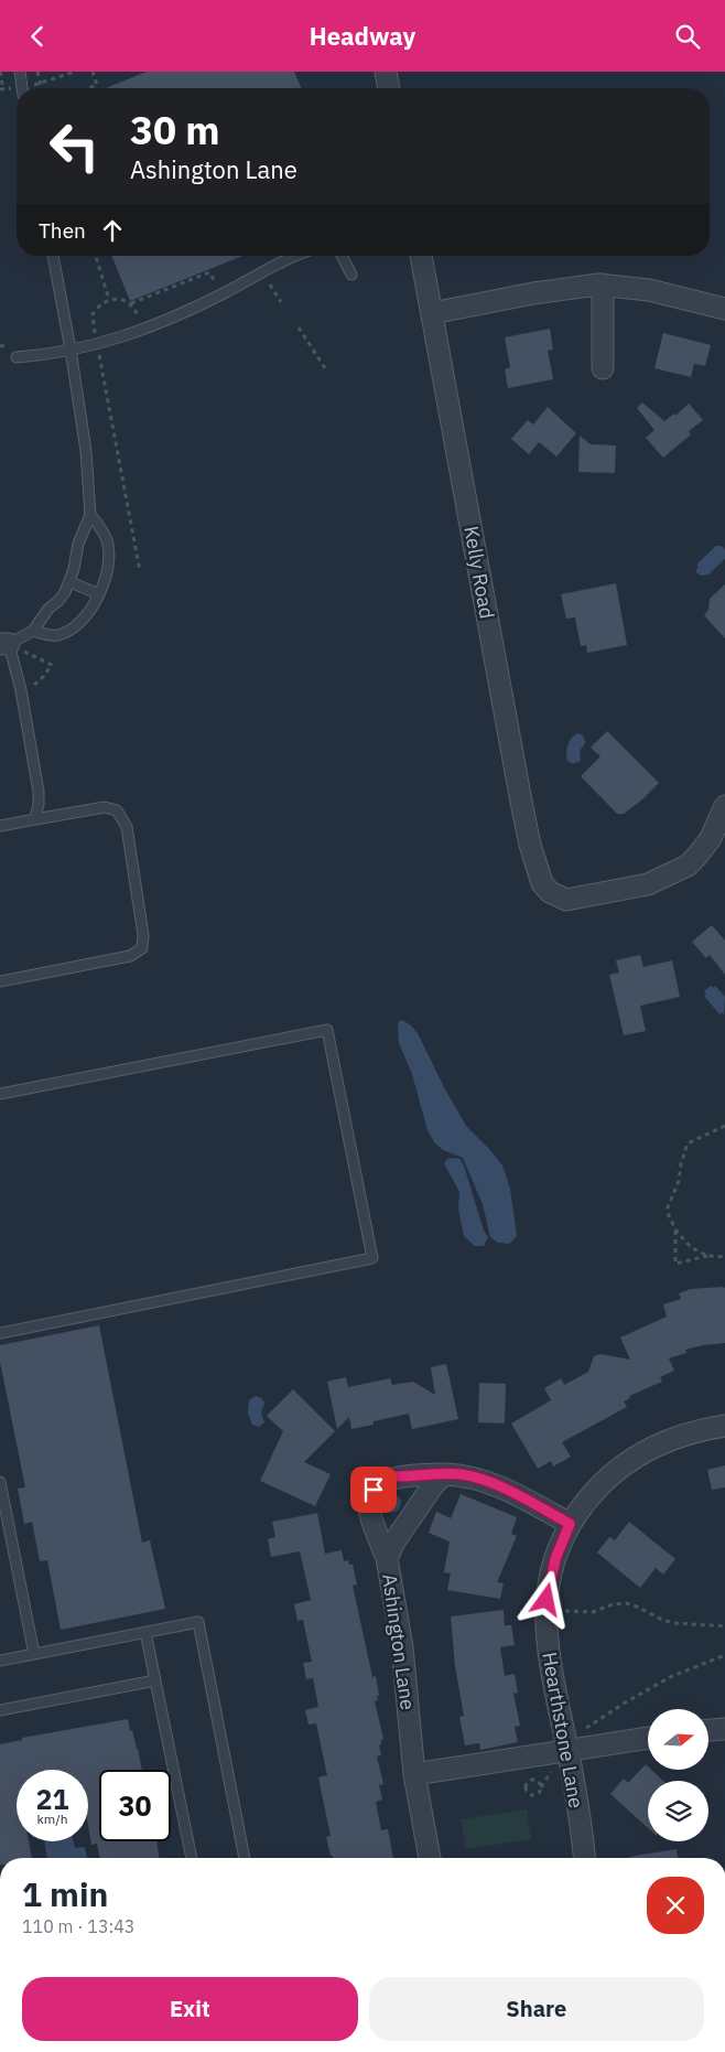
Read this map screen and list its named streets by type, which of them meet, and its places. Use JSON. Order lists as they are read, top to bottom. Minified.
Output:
{"streets":{"street":["Kelly Road","Ashington Lane","Hearthstone Lane"]},"north":"right","page":{"header":"Headway","turn":["30 m","Ashington Lane"],"then":"Then","speed":"21 km/h","limit":"30","heading":["1 min","110 m · 13:43"],"buttons":["Exit","Share"]}}
